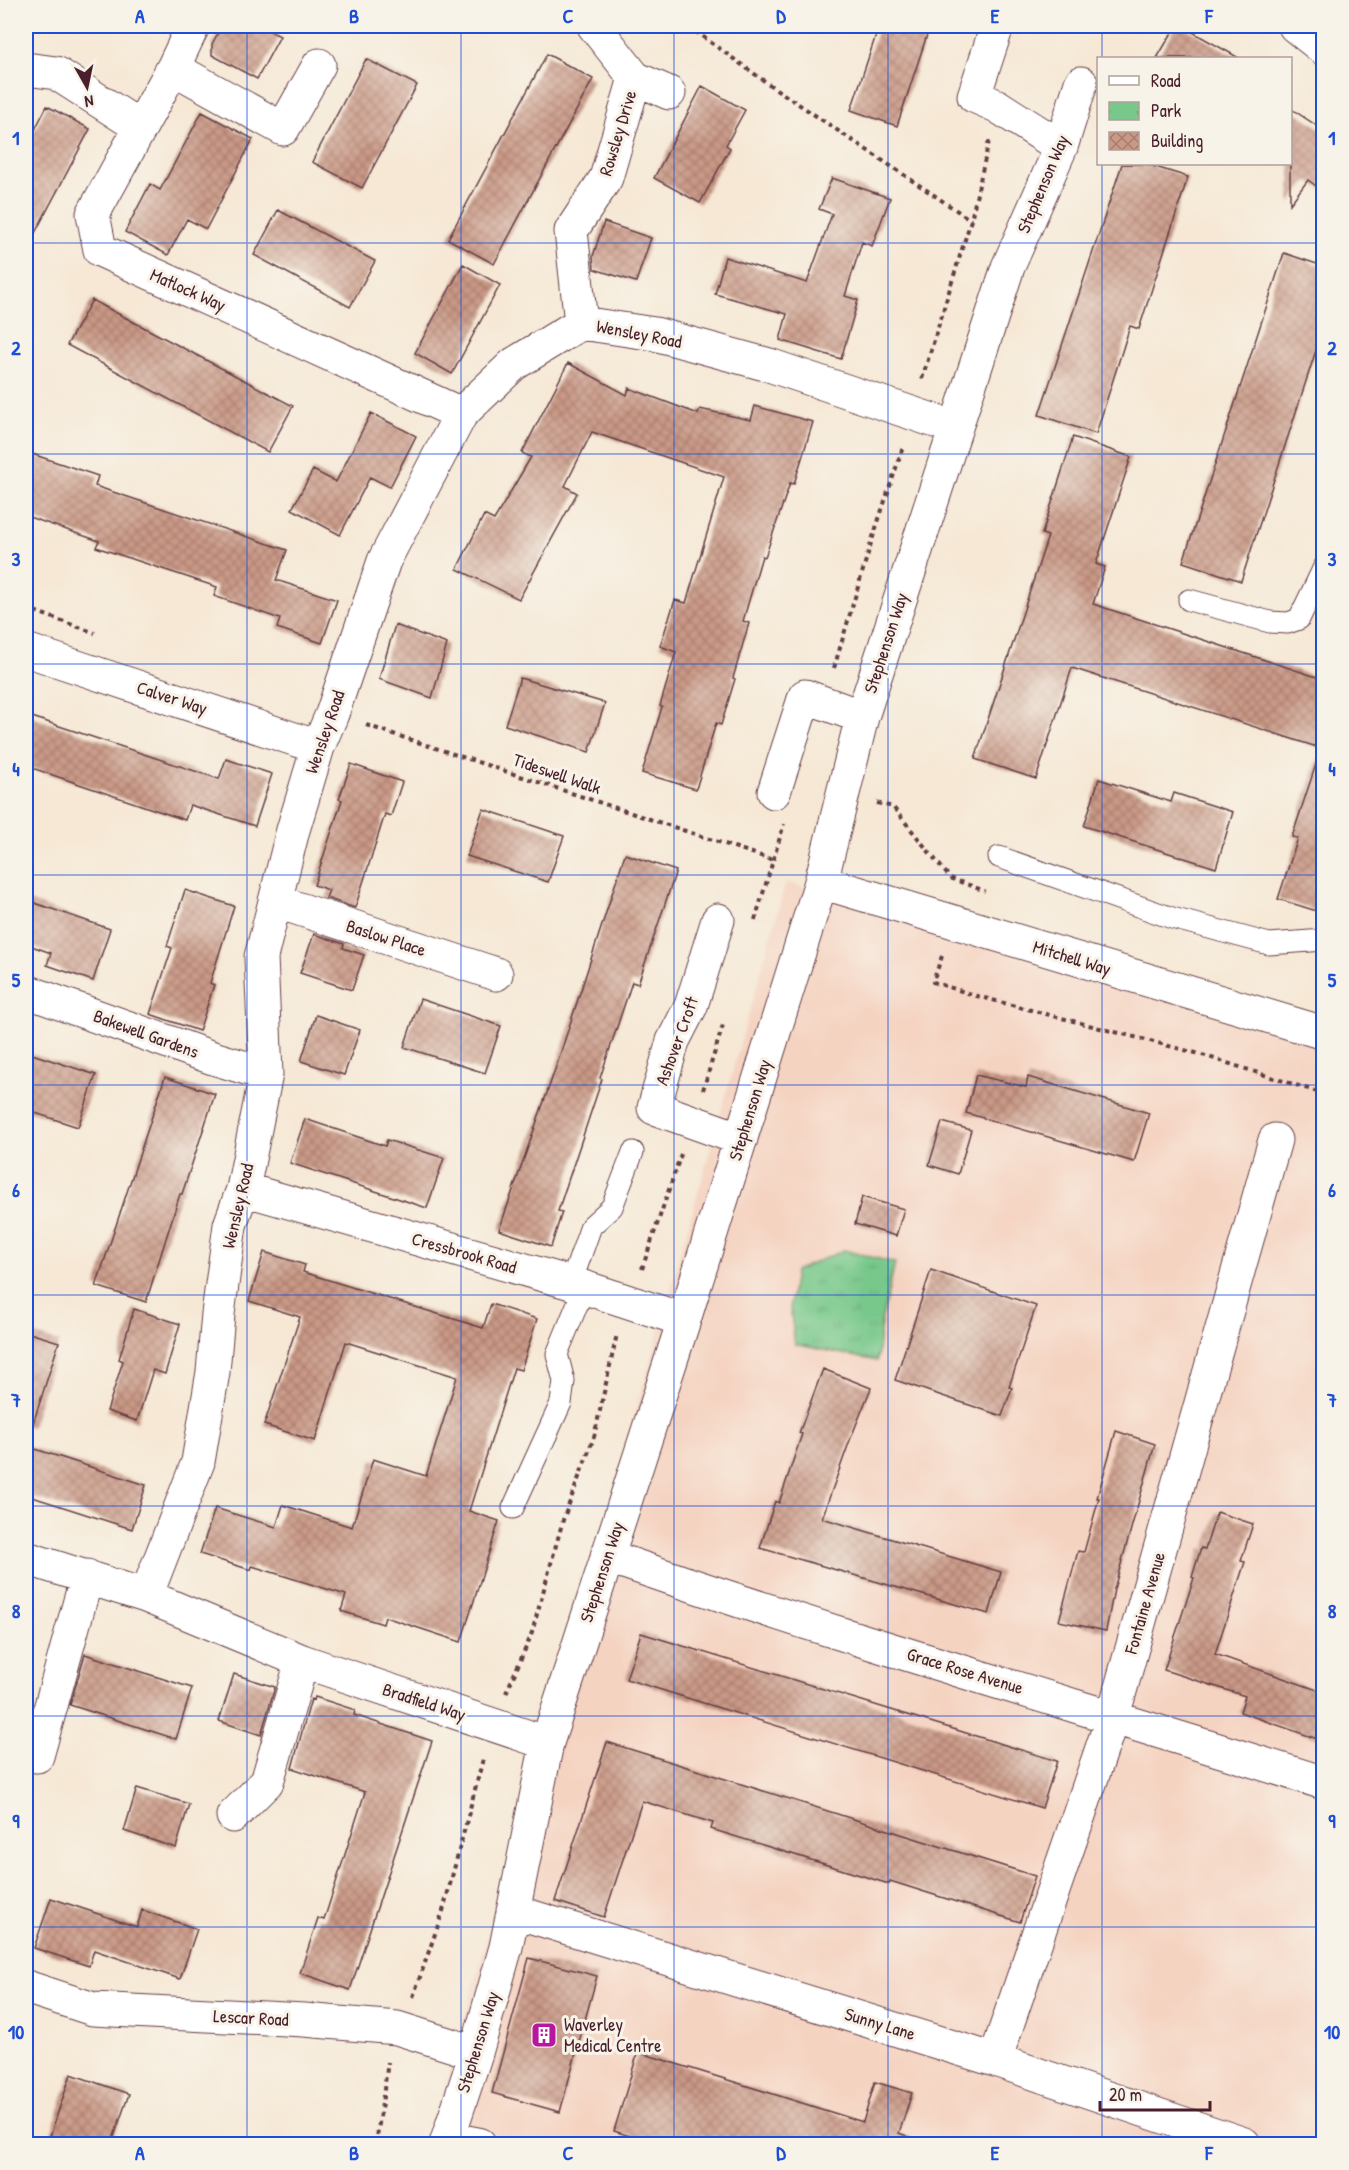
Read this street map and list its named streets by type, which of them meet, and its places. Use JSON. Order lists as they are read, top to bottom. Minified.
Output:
{"streets":{"street":["Rowsley Drive","Stephenson Way","Matlock Way","Wensley Road","Calver Way","Baslow Place","Mitchell Way","Bakewell Gardens","Ashover Croft","Cressbrook Road","Fontaine Avenue","Grace Rose Avenue","Bradfield Way","Lescar Road","Sunny Lane"],"path":["Tideswell Walk"]},"crossings":[["Rowsley Drive","Wensley Road"],["Stephenson Way","Wensley Road"],["Stephenson Way","Mitchell Way"],["Stephenson Way","Ashover Croft"],["Stephenson Way","Cressbrook Road"],["Stephenson Way","Grace Rose Avenue"],["Stephenson Way","Bradfield Way"],["Stephenson Way","Lescar Road"],["Stephenson Way","Sunny Lane"],["Matlock Way","Wensley Road"],["Wensley Road","Calver Way"],["Wensley Road","Tideswell Walk"],["Wensley Road","Baslow Place"],["Wensley Road","Bakewell Gardens"],["Wensley Road","Cressbrook Road"],["Wensley Road","Bradfield Way"],["Fontaine Avenue","Grace Rose Avenue"],["Fontaine Avenue","Sunny Lane"]],"places":{"building":["Waverley Medical Centre"]},"legend":["Road","Park","Building"],"scale_bar":"20 m","north":"bottom","grid":{"columns":["A","B","C","D","E","F"],"rows":["1","2","3","4","5","6","7","8","9","10"]}}
